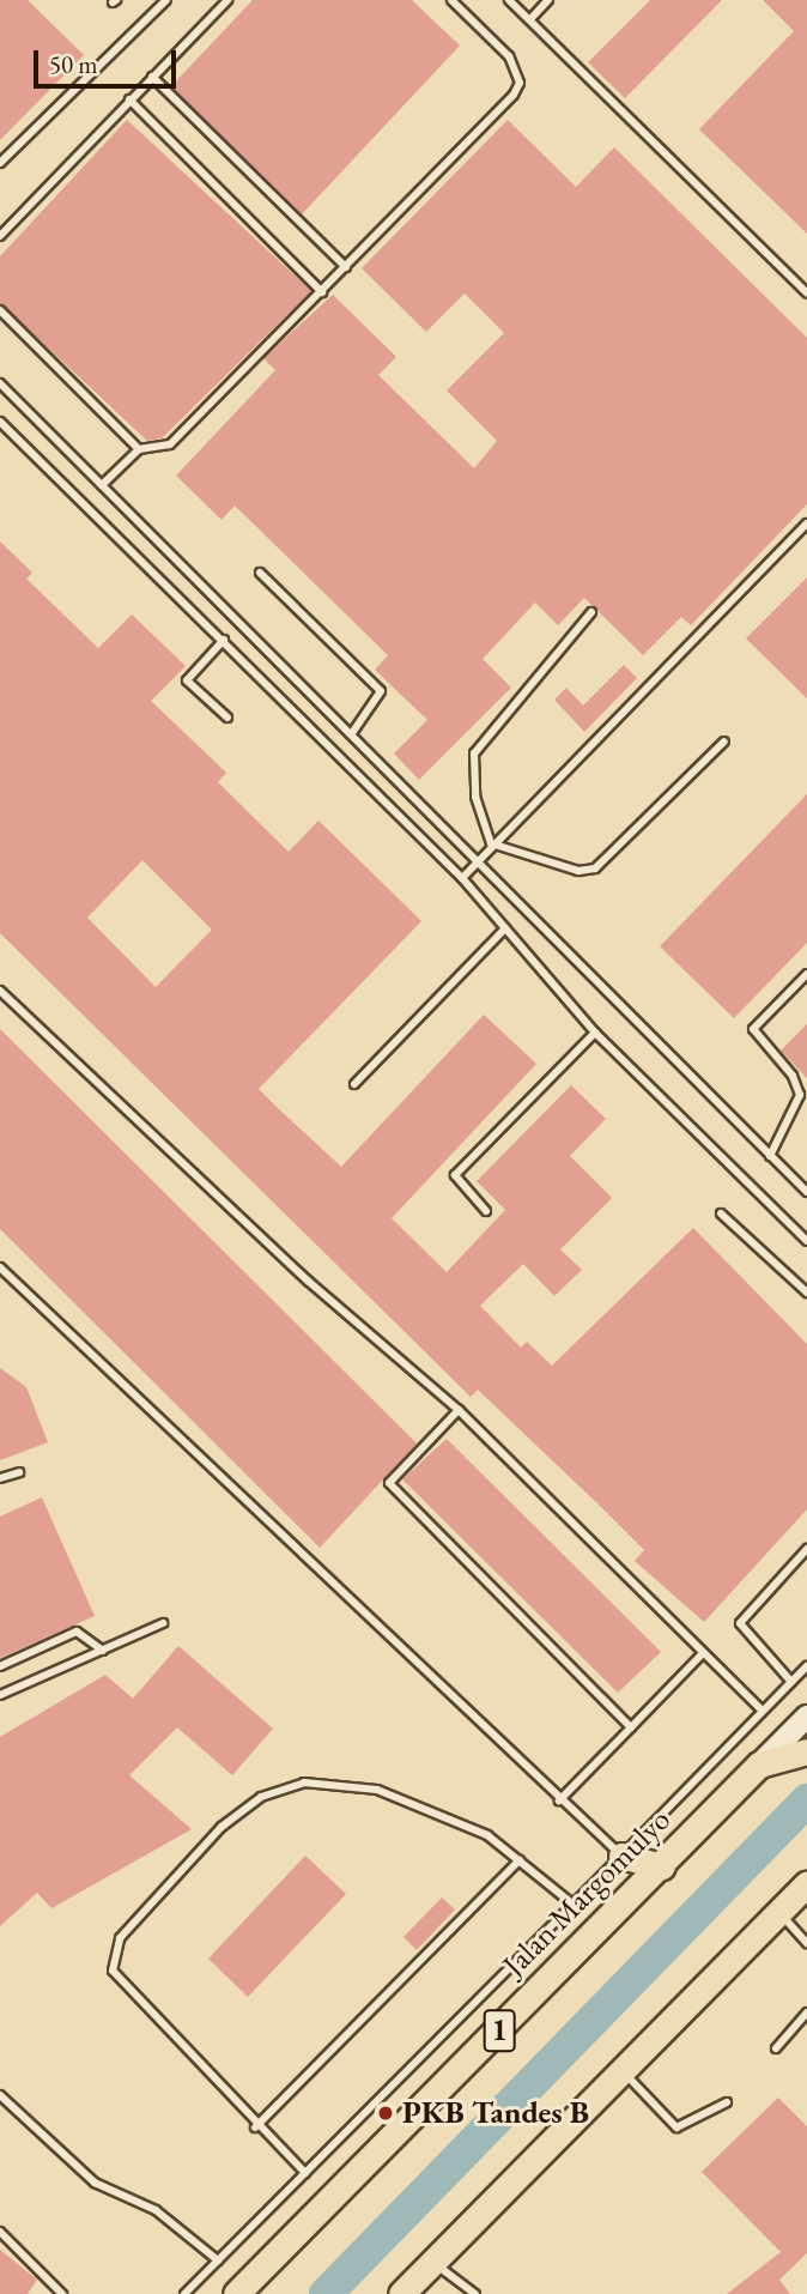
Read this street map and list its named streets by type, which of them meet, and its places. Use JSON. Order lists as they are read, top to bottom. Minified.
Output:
{"streets":{"highway":["Jalan Margomulyo","1"]},"places":["PKB Tandes B"],"scale_bar":"50 m"}
